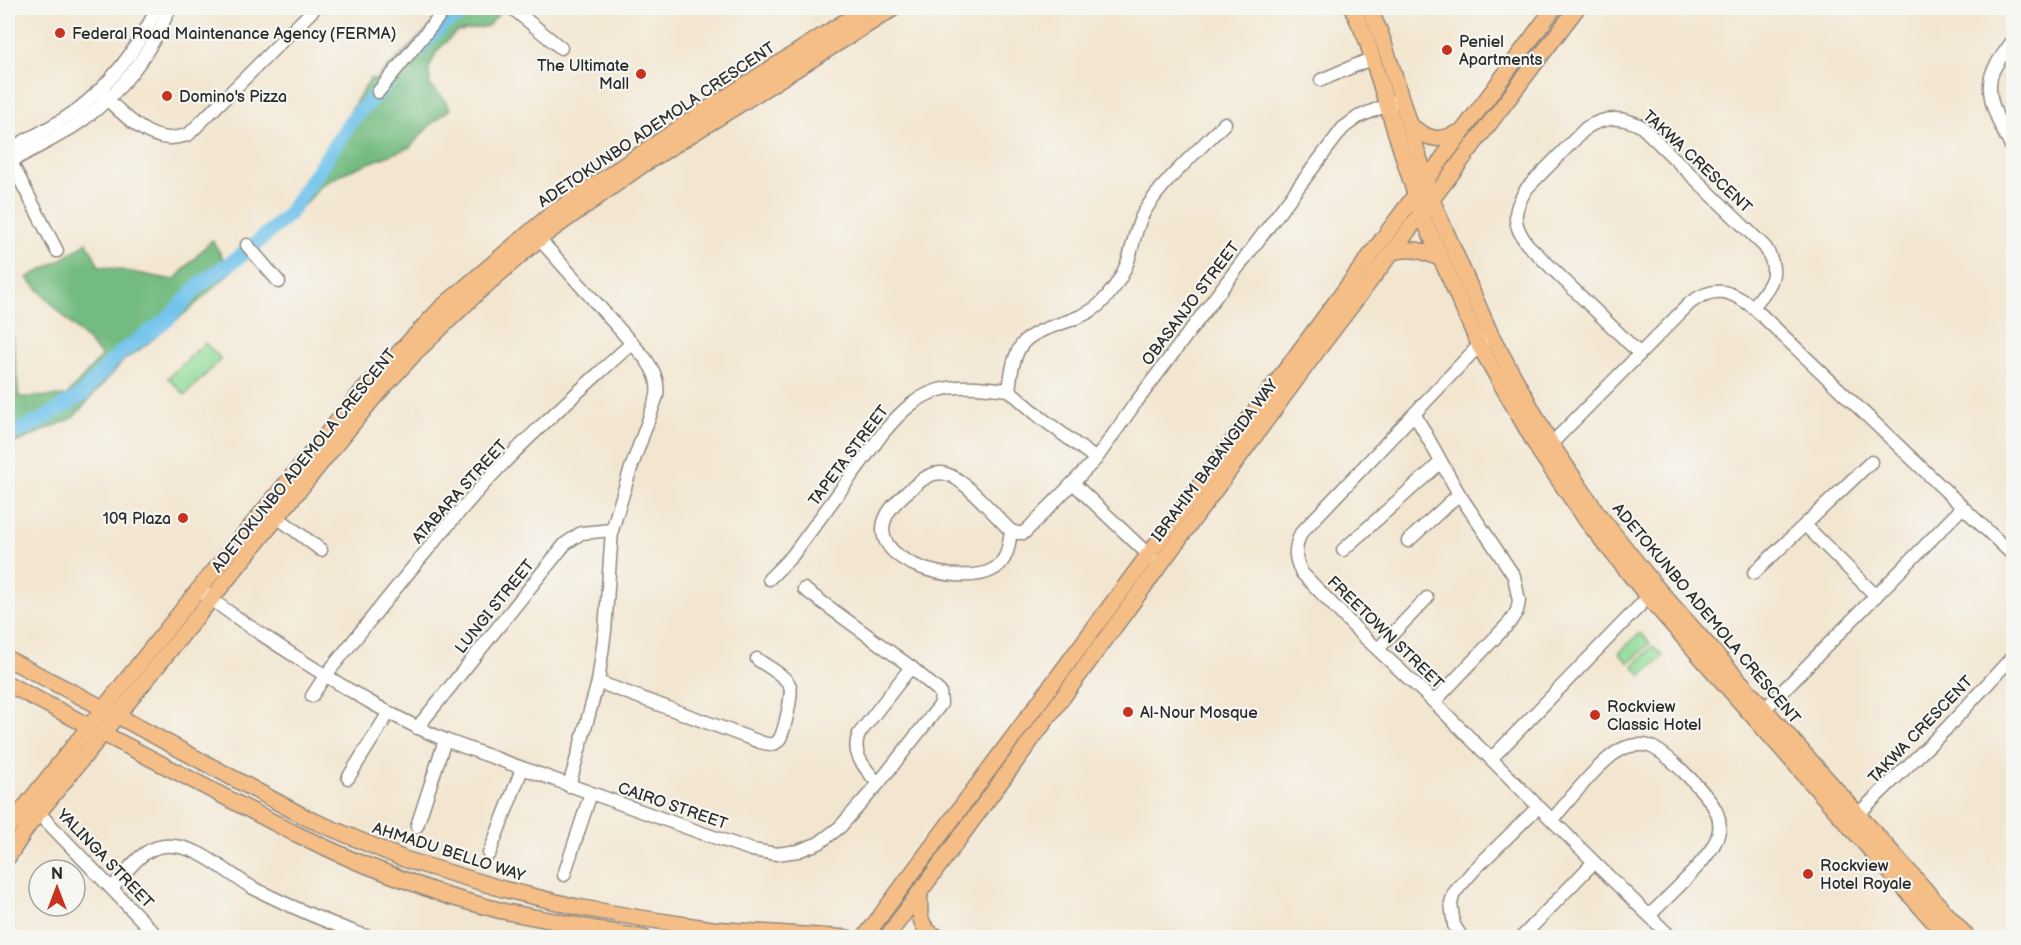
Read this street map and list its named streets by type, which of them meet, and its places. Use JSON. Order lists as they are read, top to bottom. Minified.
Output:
{"streets":{"main road":["ADETOKUNBO ADEMOLA CRESCENT","IBRAHIM BABANGIDA WAY","AHMADU BELLO WAY"],"street":["TAKWA CRESCENT","OBASANJO STREET","TAPETA STREET","ATABARA STREET","LUNGI STREET","FREETOWN STREET","CAIRO STREET","YALINGA STREET"]},"crossings":[["ADETOKUNBO ADEMOLA CRESCENT","TAKWA CRESCENT"],["ADETOKUNBO ADEMOLA CRESCENT","OBASANJO STREET"],["ADETOKUNBO ADEMOLA CRESCENT","IBRAHIM BABANGIDA WAY"],["ADETOKUNBO ADEMOLA CRESCENT","FREETOWN STREET"],["ADETOKUNBO ADEMOLA CRESCENT","CAIRO STREET"],["ADETOKUNBO ADEMOLA CRESCENT","AHMADU BELLO WAY"],["ADETOKUNBO ADEMOLA CRESCENT","YALINGA STREET"],["ATABARA STREET","CAIRO STREET"],["LUNGI STREET","CAIRO STREET"]],"places":["Federal Road Maintenance Agency (FERMA)","Peniel Apartments","The Ultimate Mall","Domino's Pizza","109 Plaza","Al-Nour Mosque","Rockview Classic Hotel","Rockview Hotel Royale"],"north":"top"}
